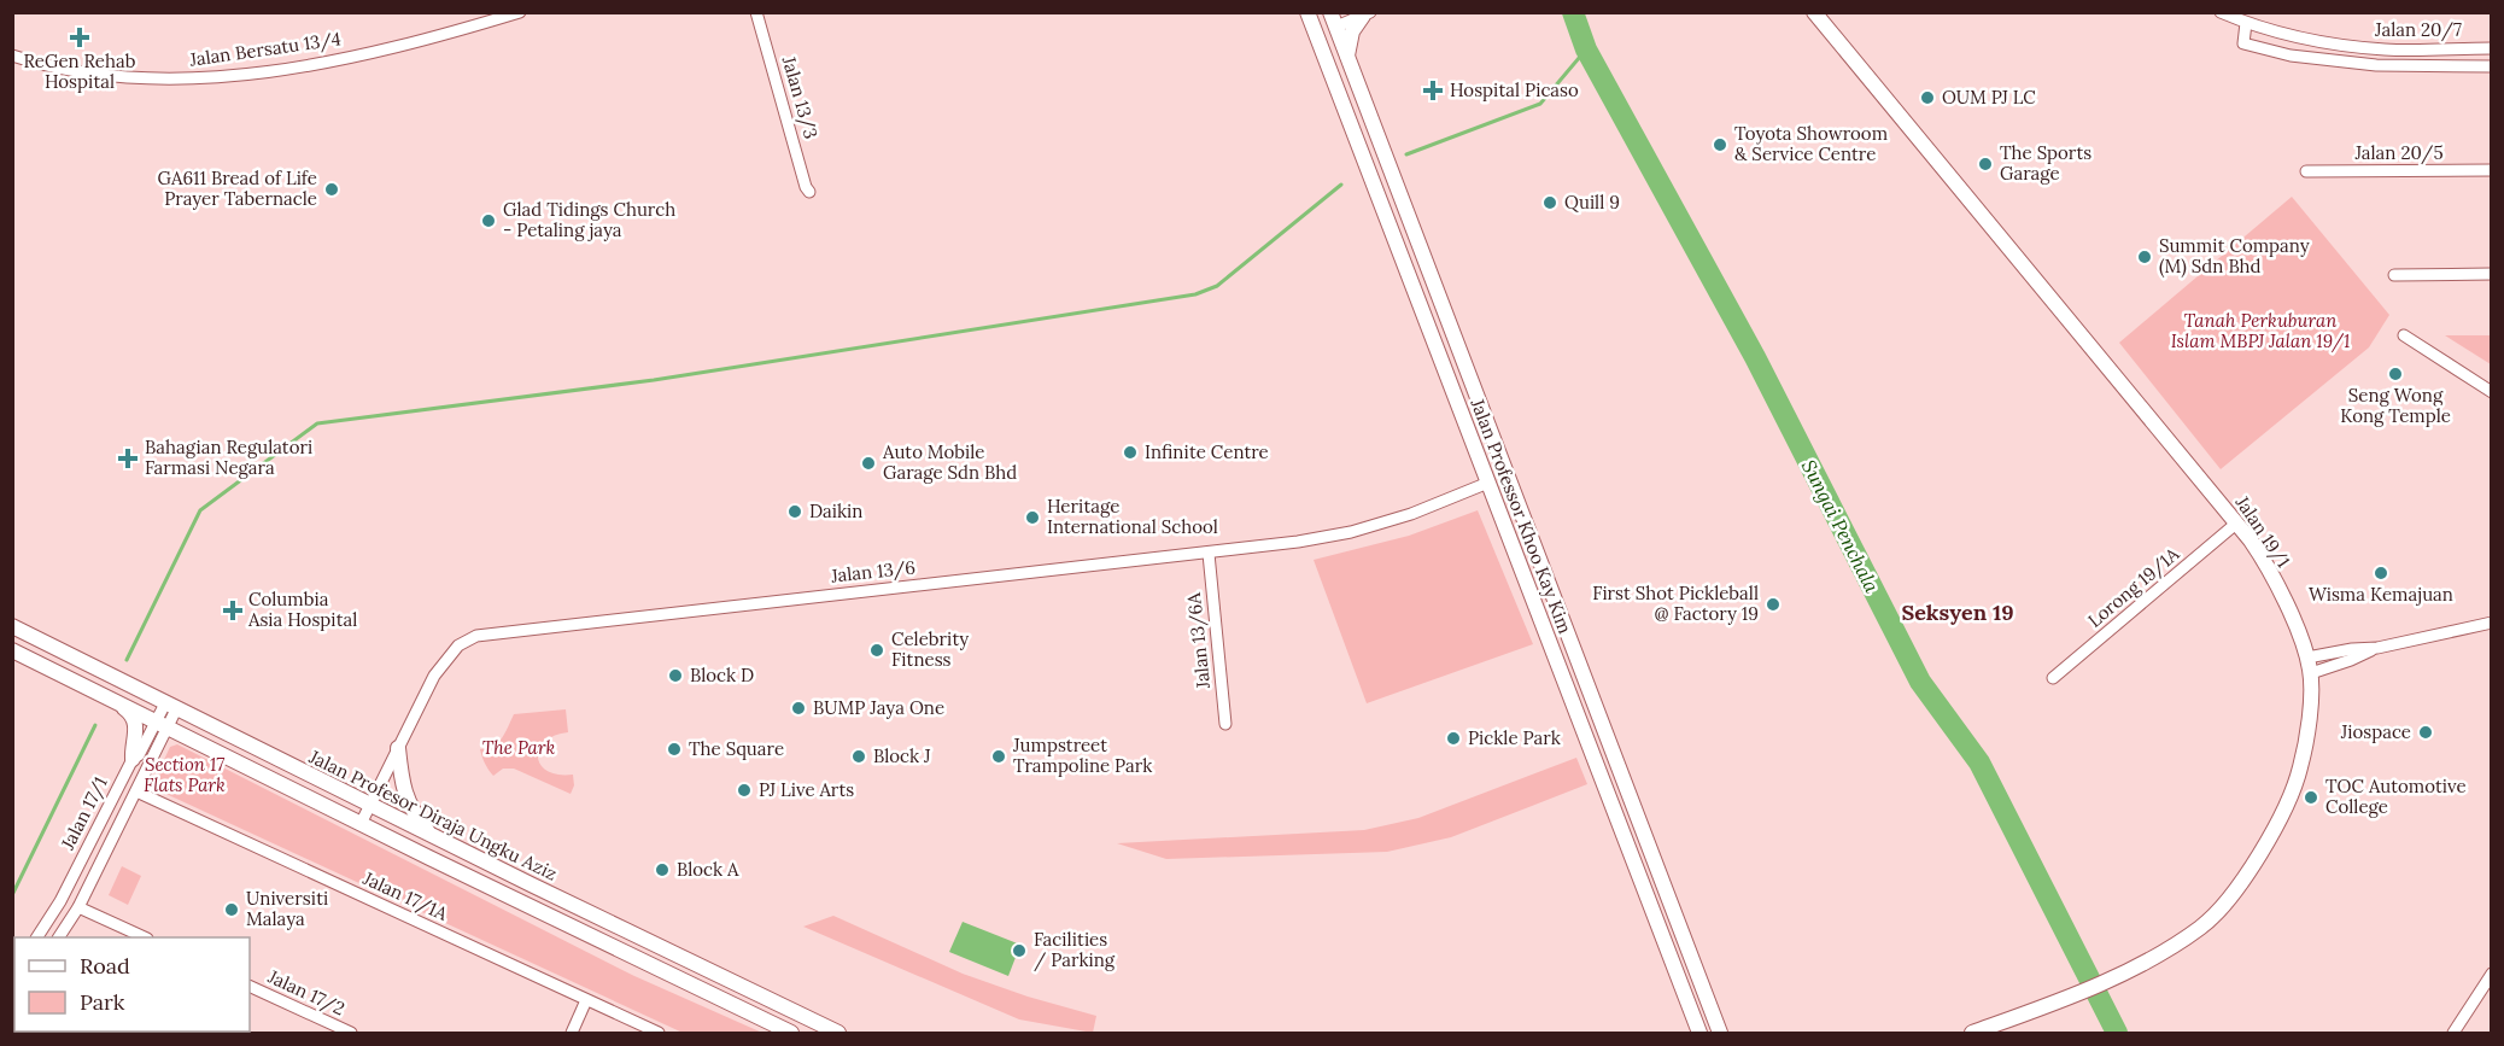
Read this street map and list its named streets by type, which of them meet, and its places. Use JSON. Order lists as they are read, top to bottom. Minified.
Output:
{"streets":{"main road":["Jalan Professor Khoo Kay Kim","Jalan 19/1","Jalan Profesor Diraja Ungku Aziz"],"street":["Jalan 20/7","Jalan Bersatu 13/4","Jalan 13/3","Jalan 20/5","Jalan 13/6","Lorong 19/1A","Jalan 13/6A","Jalan 17/1","Jalan 17/1A","Jalan 17/2"]},"crossings":[["Jalan Professor Khoo Kay Kim","Jalan 13/6"],["Jalan 19/1","Lorong 19/1A"],["Jalan 13/6","Jalan 13/6A"],["Jalan 13/6","Jalan Profesor Diraja Ungku Aziz"],["Jalan 17/1","Jalan Profesor Diraja Ungku Aziz"],["Jalan 17/1","Jalan 17/1A"]],"districts":["Seksyen 19"],"water":["Sungai Penchala"],"parks":["Tanah Perkuburan Islam MBPJ Jalan 19/1","The Park","Section 17 Flats Park"],"places":{"health":["ReGen Rehab Hospital","Hospital Picaso","Bahagian Regulatori Farmasi Negara","Columbia Asia Hospital"],"other":["OUM PJ LC","Toyota Showroom & Service Centre","The Sports Garage","GA611 Bread of Life Prayer Tabernacle","Quill 9","Glad Tidings Church - Petaling jaya","Summit Company (M) Sdn Bhd","Seng Wong Kong Temple","Infinite Centre","Auto Mobile Garage Sdn Bhd","Daikin","Heritage International School","Wisma Kemajuan","First Shot Pickleball @ Factory 19","Celebrity Fitness","Block D","BUMP Jaya One","Jiospace","Pickle Park","The Square","Block J","Jumpstreet Trampoline Park","PJ Live Arts","TOC Automotive College","Block A","Universiti Malaya","Facilities / Parking"]},"legend":["Road","Park"]}
